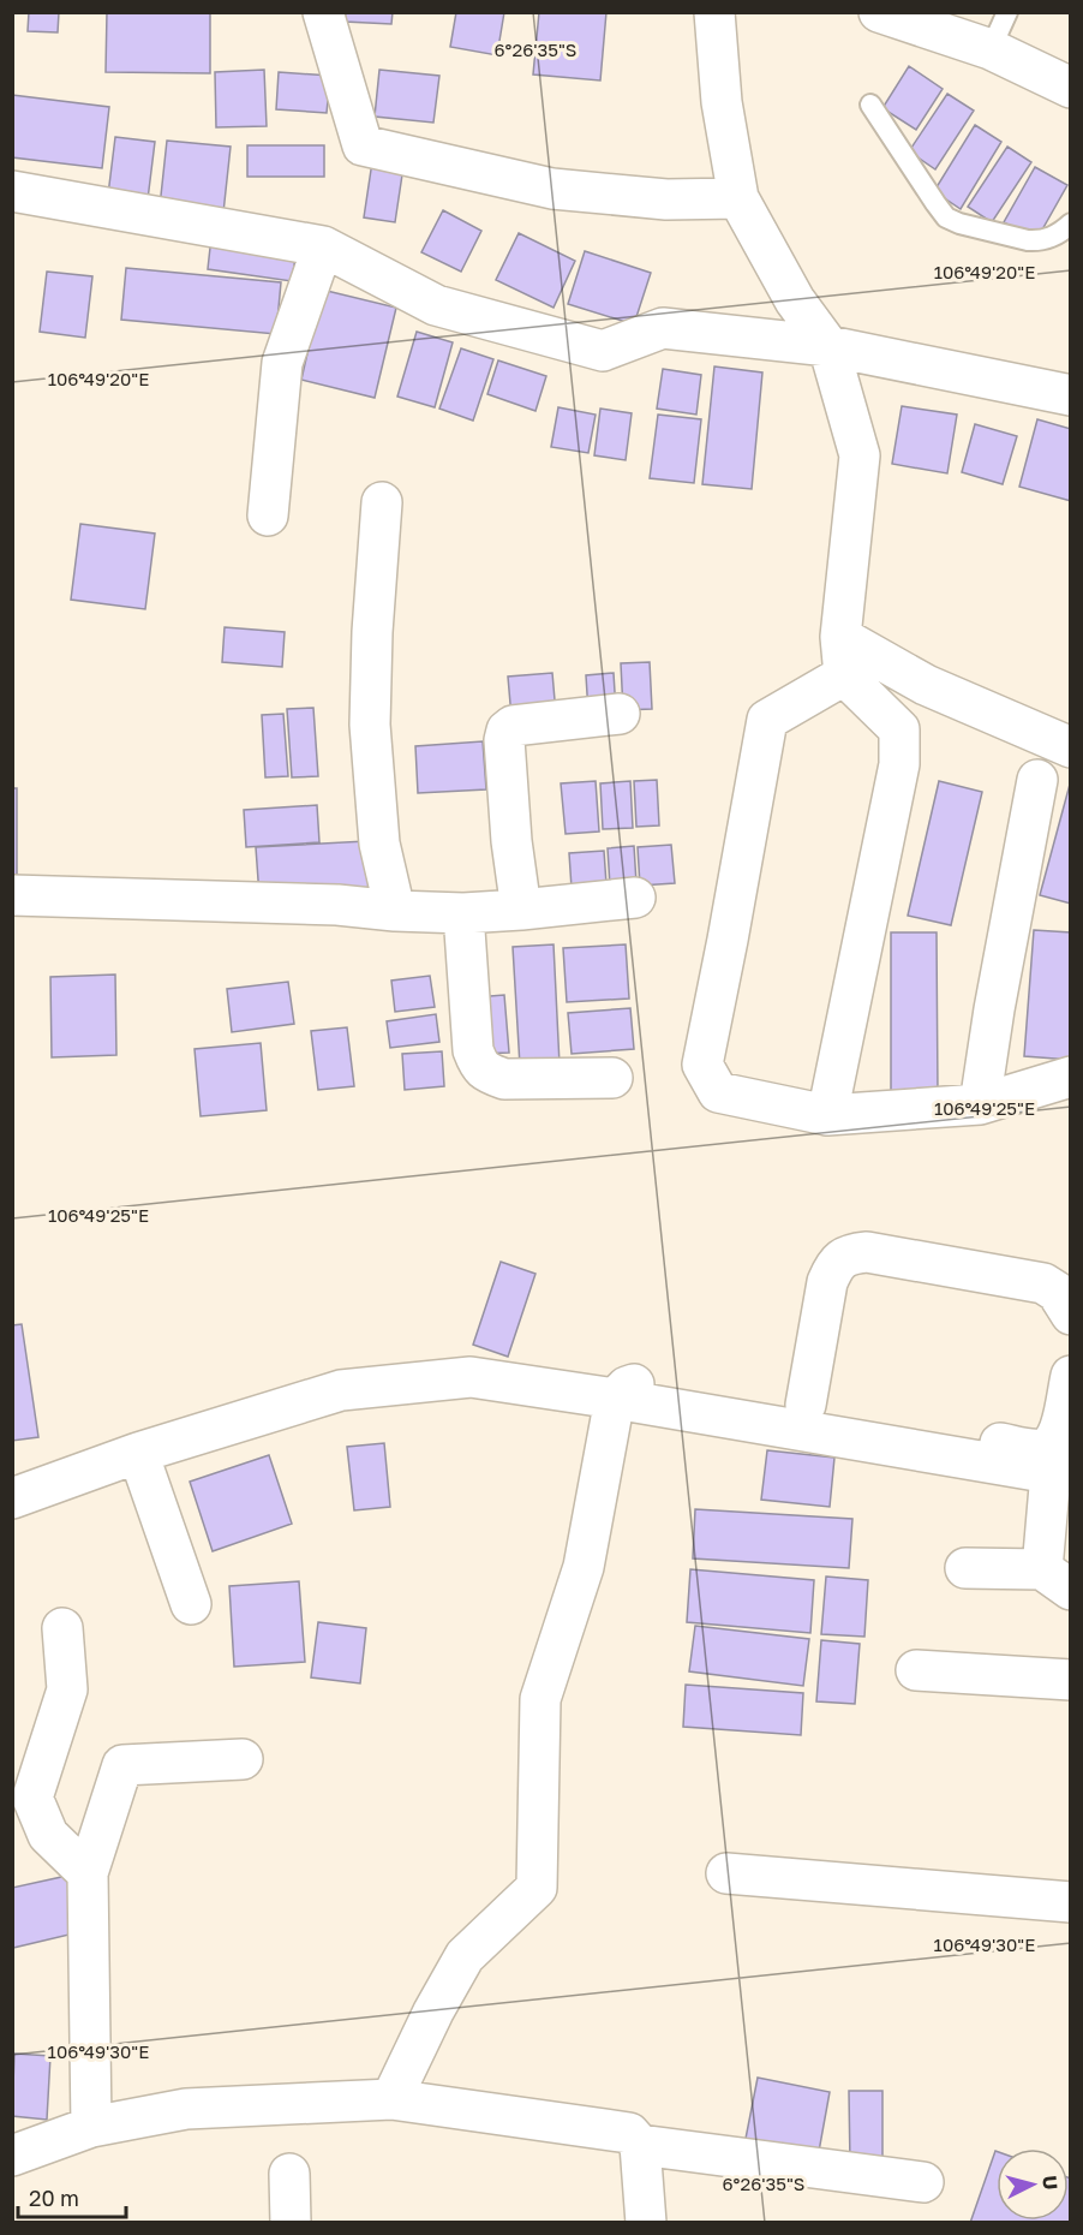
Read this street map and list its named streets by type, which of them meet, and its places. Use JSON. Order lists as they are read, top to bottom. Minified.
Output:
{"scale_bar":"20 m","north":"right","coordinates":["6°26'35\"S","106°49'20\"E","106°49'25\"E","106°49'30\"E"]}
